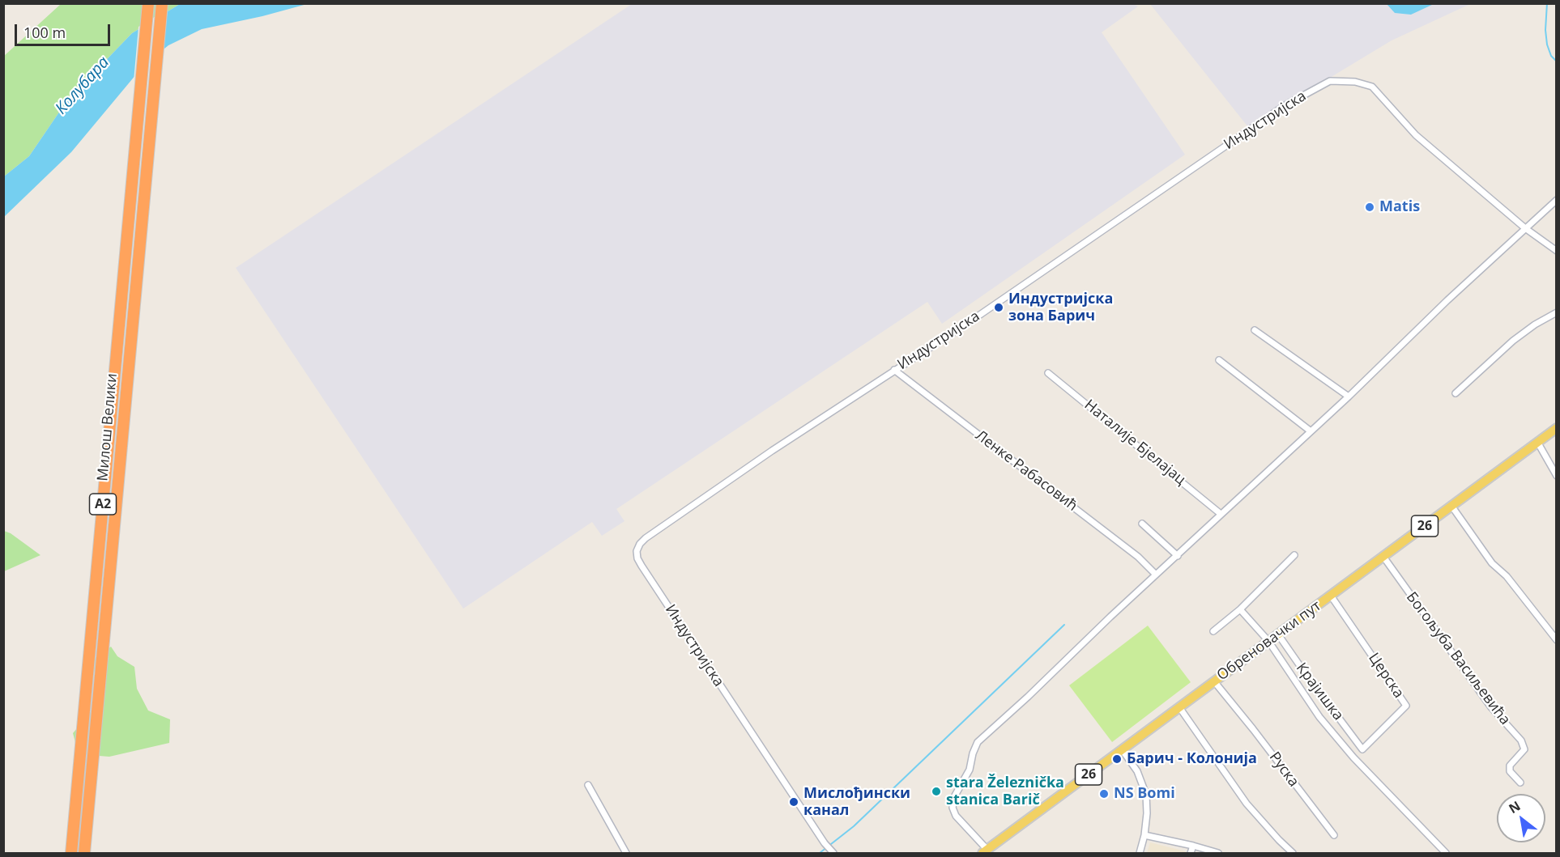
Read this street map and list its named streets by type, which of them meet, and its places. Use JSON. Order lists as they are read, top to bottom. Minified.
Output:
{"streets":{"highway":["Милош Велики","A2"],"main road":["26","Обреновачки пут"],"street":["Индустријска","Наталије Бјелајац","Ленке Рабасовић","Богољуба Васиљевића","Церска","Крајишка","Руска"]},"crossings":[["Индустријска","Ленке Рабасовић"],["Обреновачки пут","Богољуба Васиљевића"],["Обреновачки пут","Церска"],["Обреновачки пут","Крајишка"],["Обреновачки пут","Руска"],["Церска","Крајишка"]],"water":["Колубара"],"places":["Matis","Индустријска зона Барич","Барич - Колонија","stara Železnička stanica Barič","NS Bomi","Мислођински канал"],"scale_bar":"100 m","north":"top left"}
